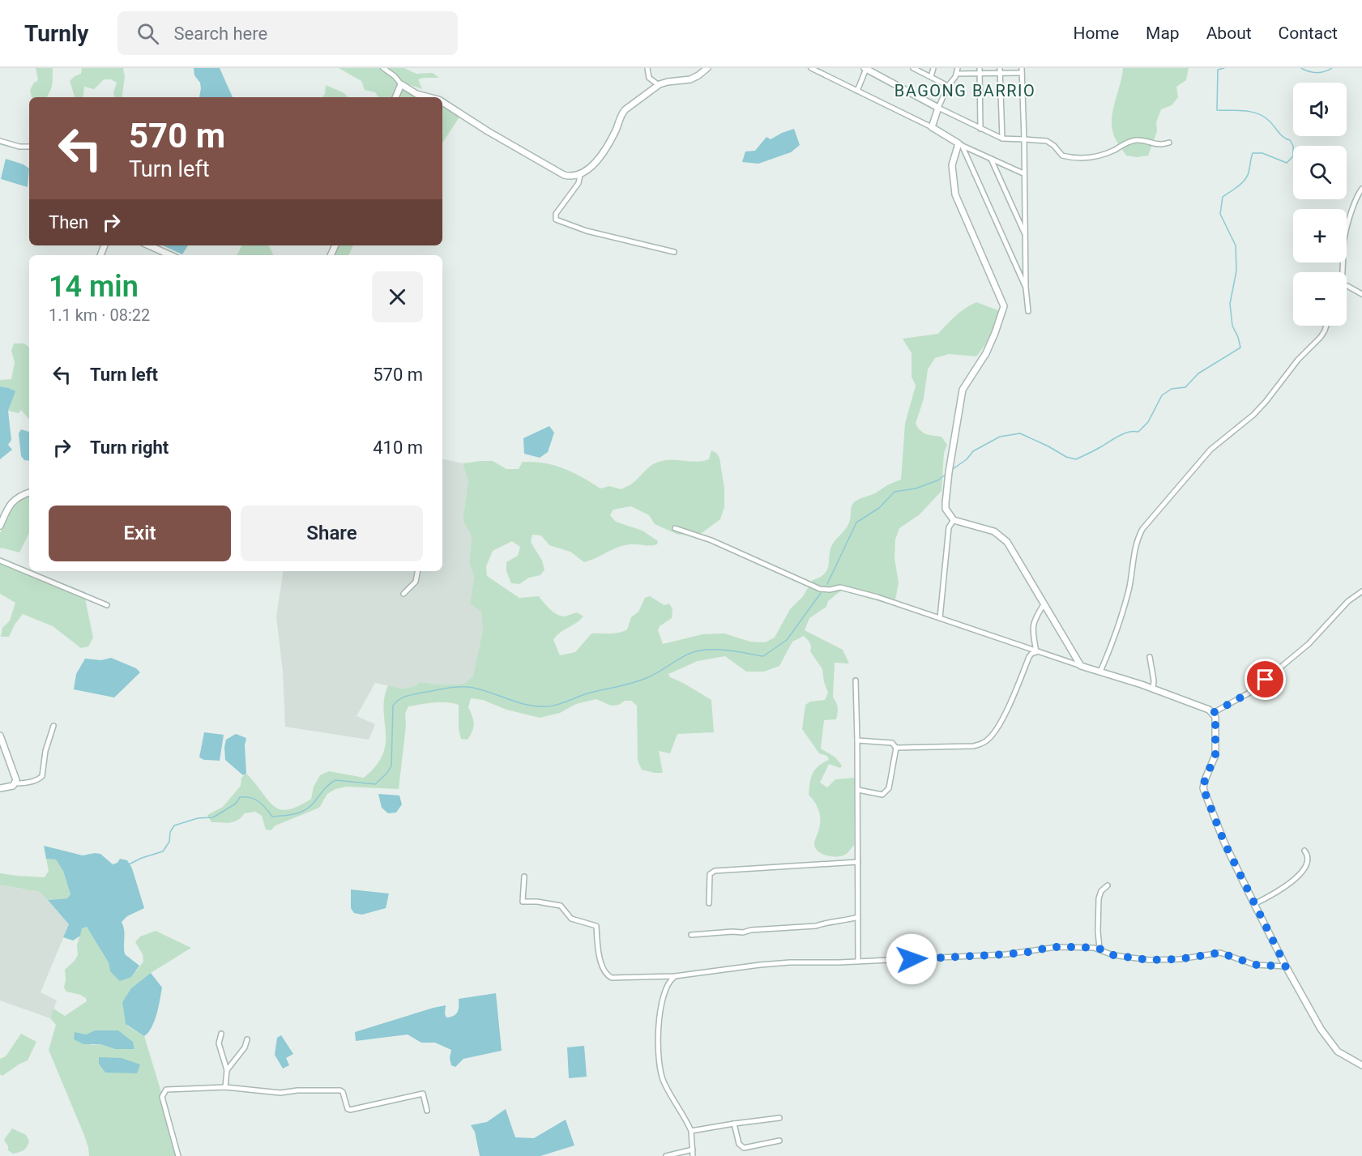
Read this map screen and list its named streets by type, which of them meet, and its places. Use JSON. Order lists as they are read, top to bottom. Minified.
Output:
{"districts":["BAGONG BARRIO"],"page":{"header":"Turnly","search":"Search here","nav":["Home","Map","About","Contact"],"map_buttons":["+","−"],"turn":["570 m","Turn left"],"then":"Then","heading":["14 min","1.1 km · 08:22"],"list":[{"name":"Turn left","value":"570 m"},{"name":"Turn right","value":"410 m"}],"buttons":["Exit","Share"]}}
